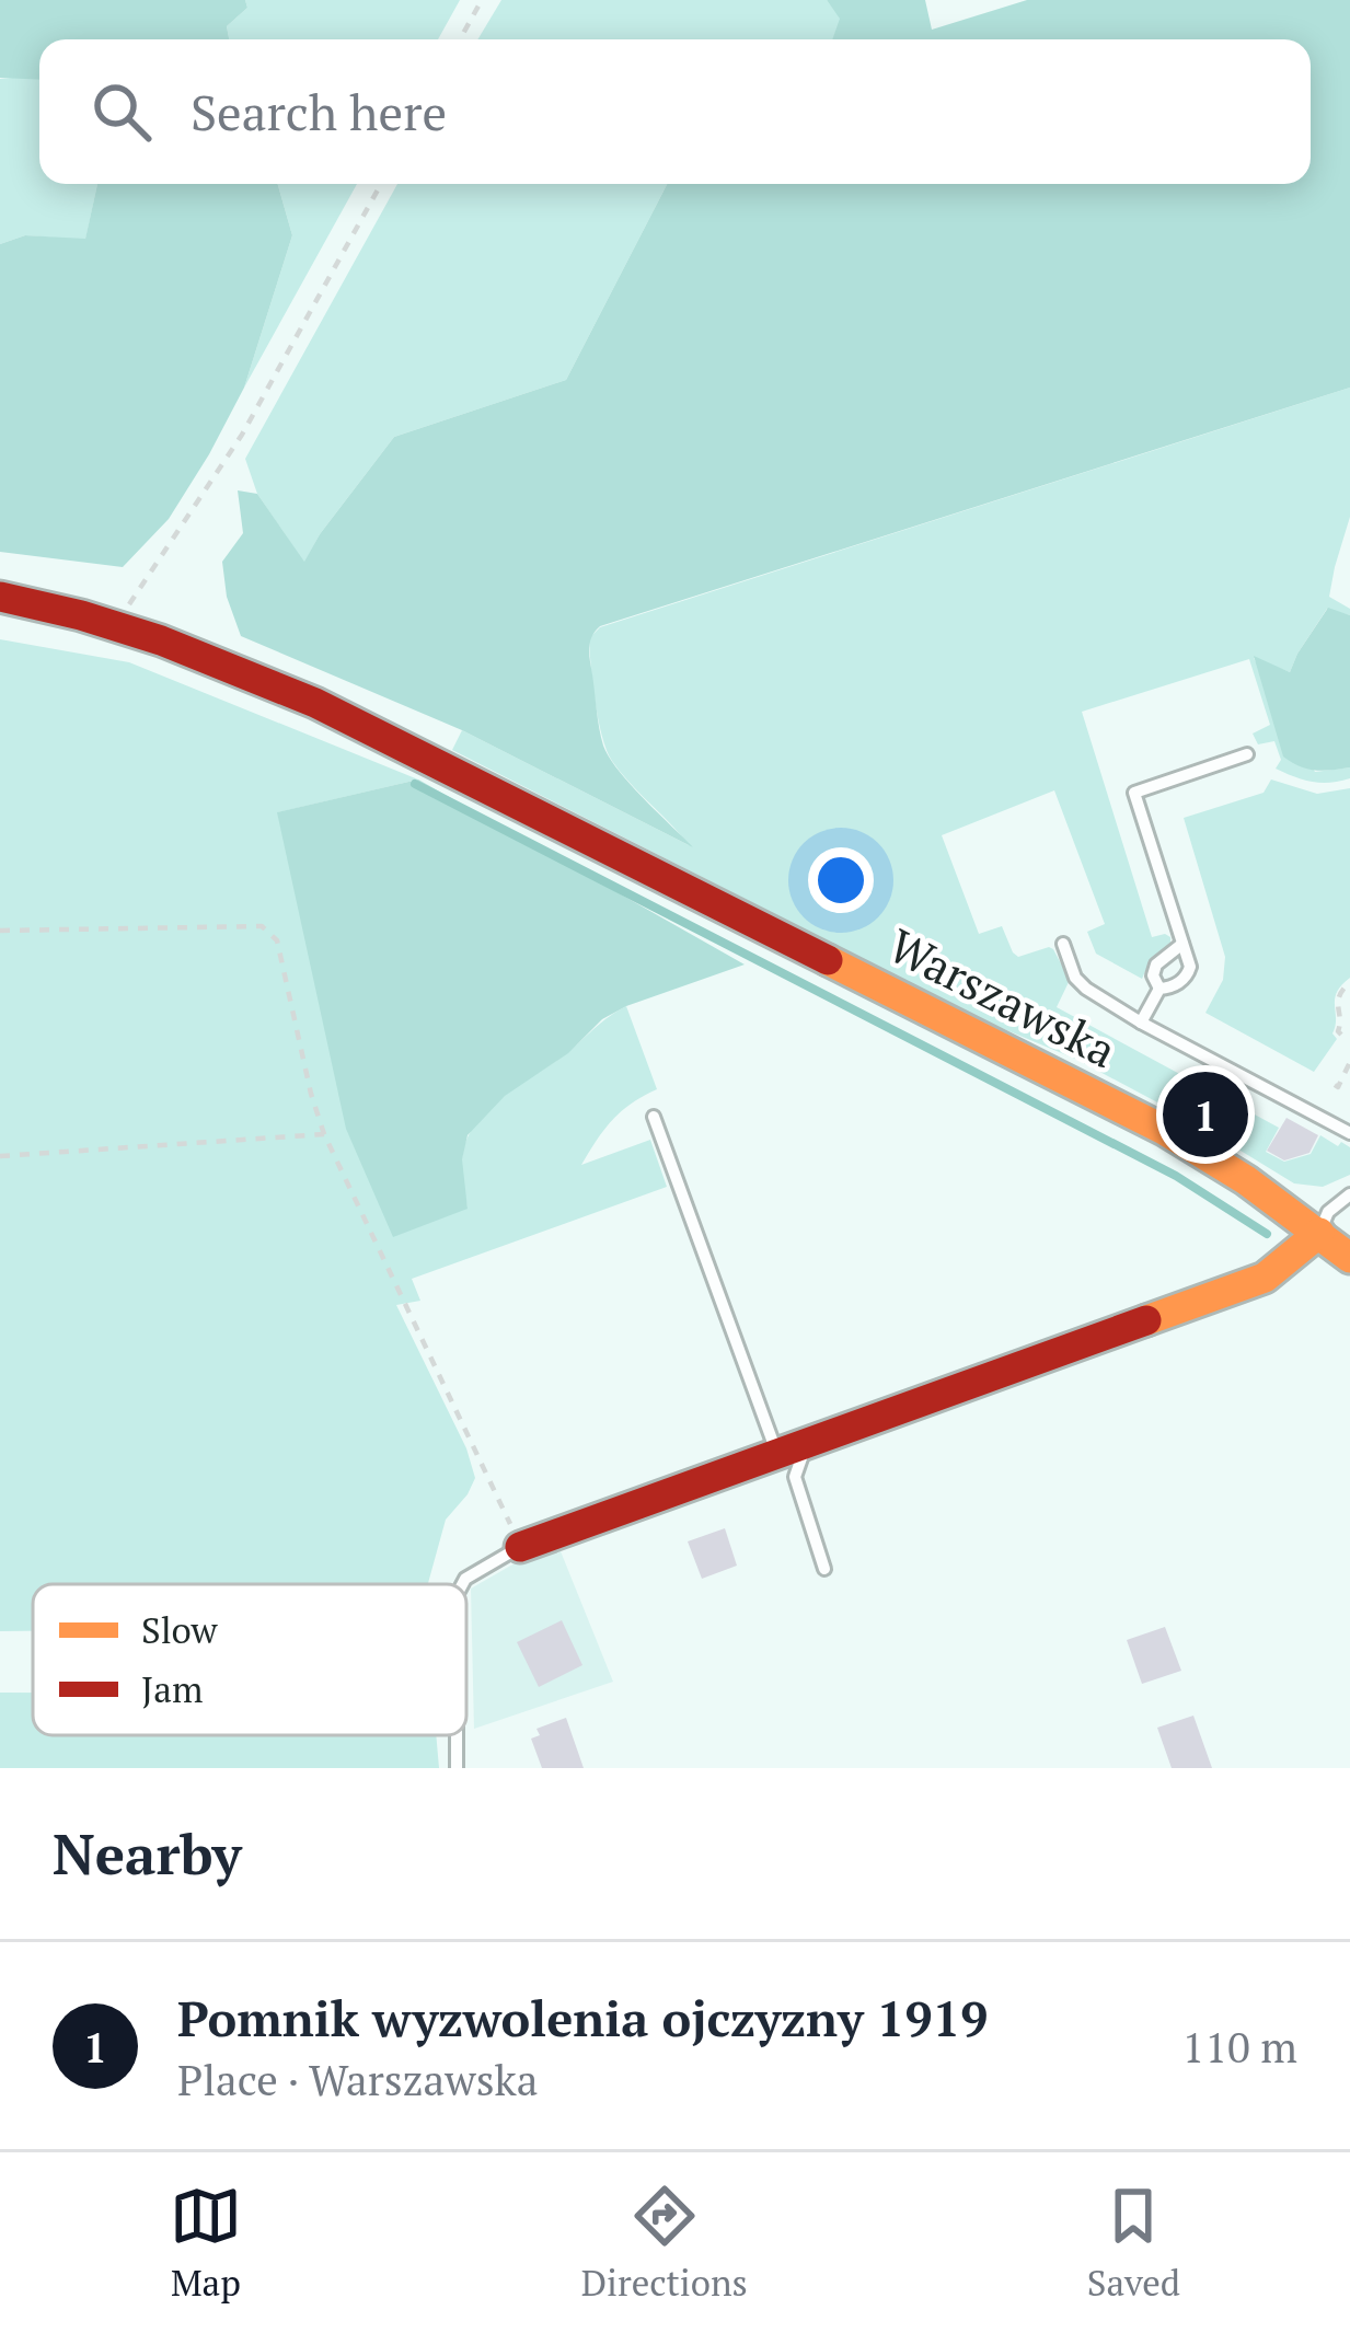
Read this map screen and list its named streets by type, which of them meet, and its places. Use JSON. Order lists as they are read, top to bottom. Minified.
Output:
{"streets":{"main road":["Warszawska"]},"legend":["Slow","Jam"],"page":{"search":"Search here","pins":"1","heading":"Nearby","list":[{"mark":"1","name":"Pomnik wyzwolenia ojczyzny 1919","note":"Place · Warszawska","value":"110 m"}],"nav":["Map","Directions","Saved"]}}
